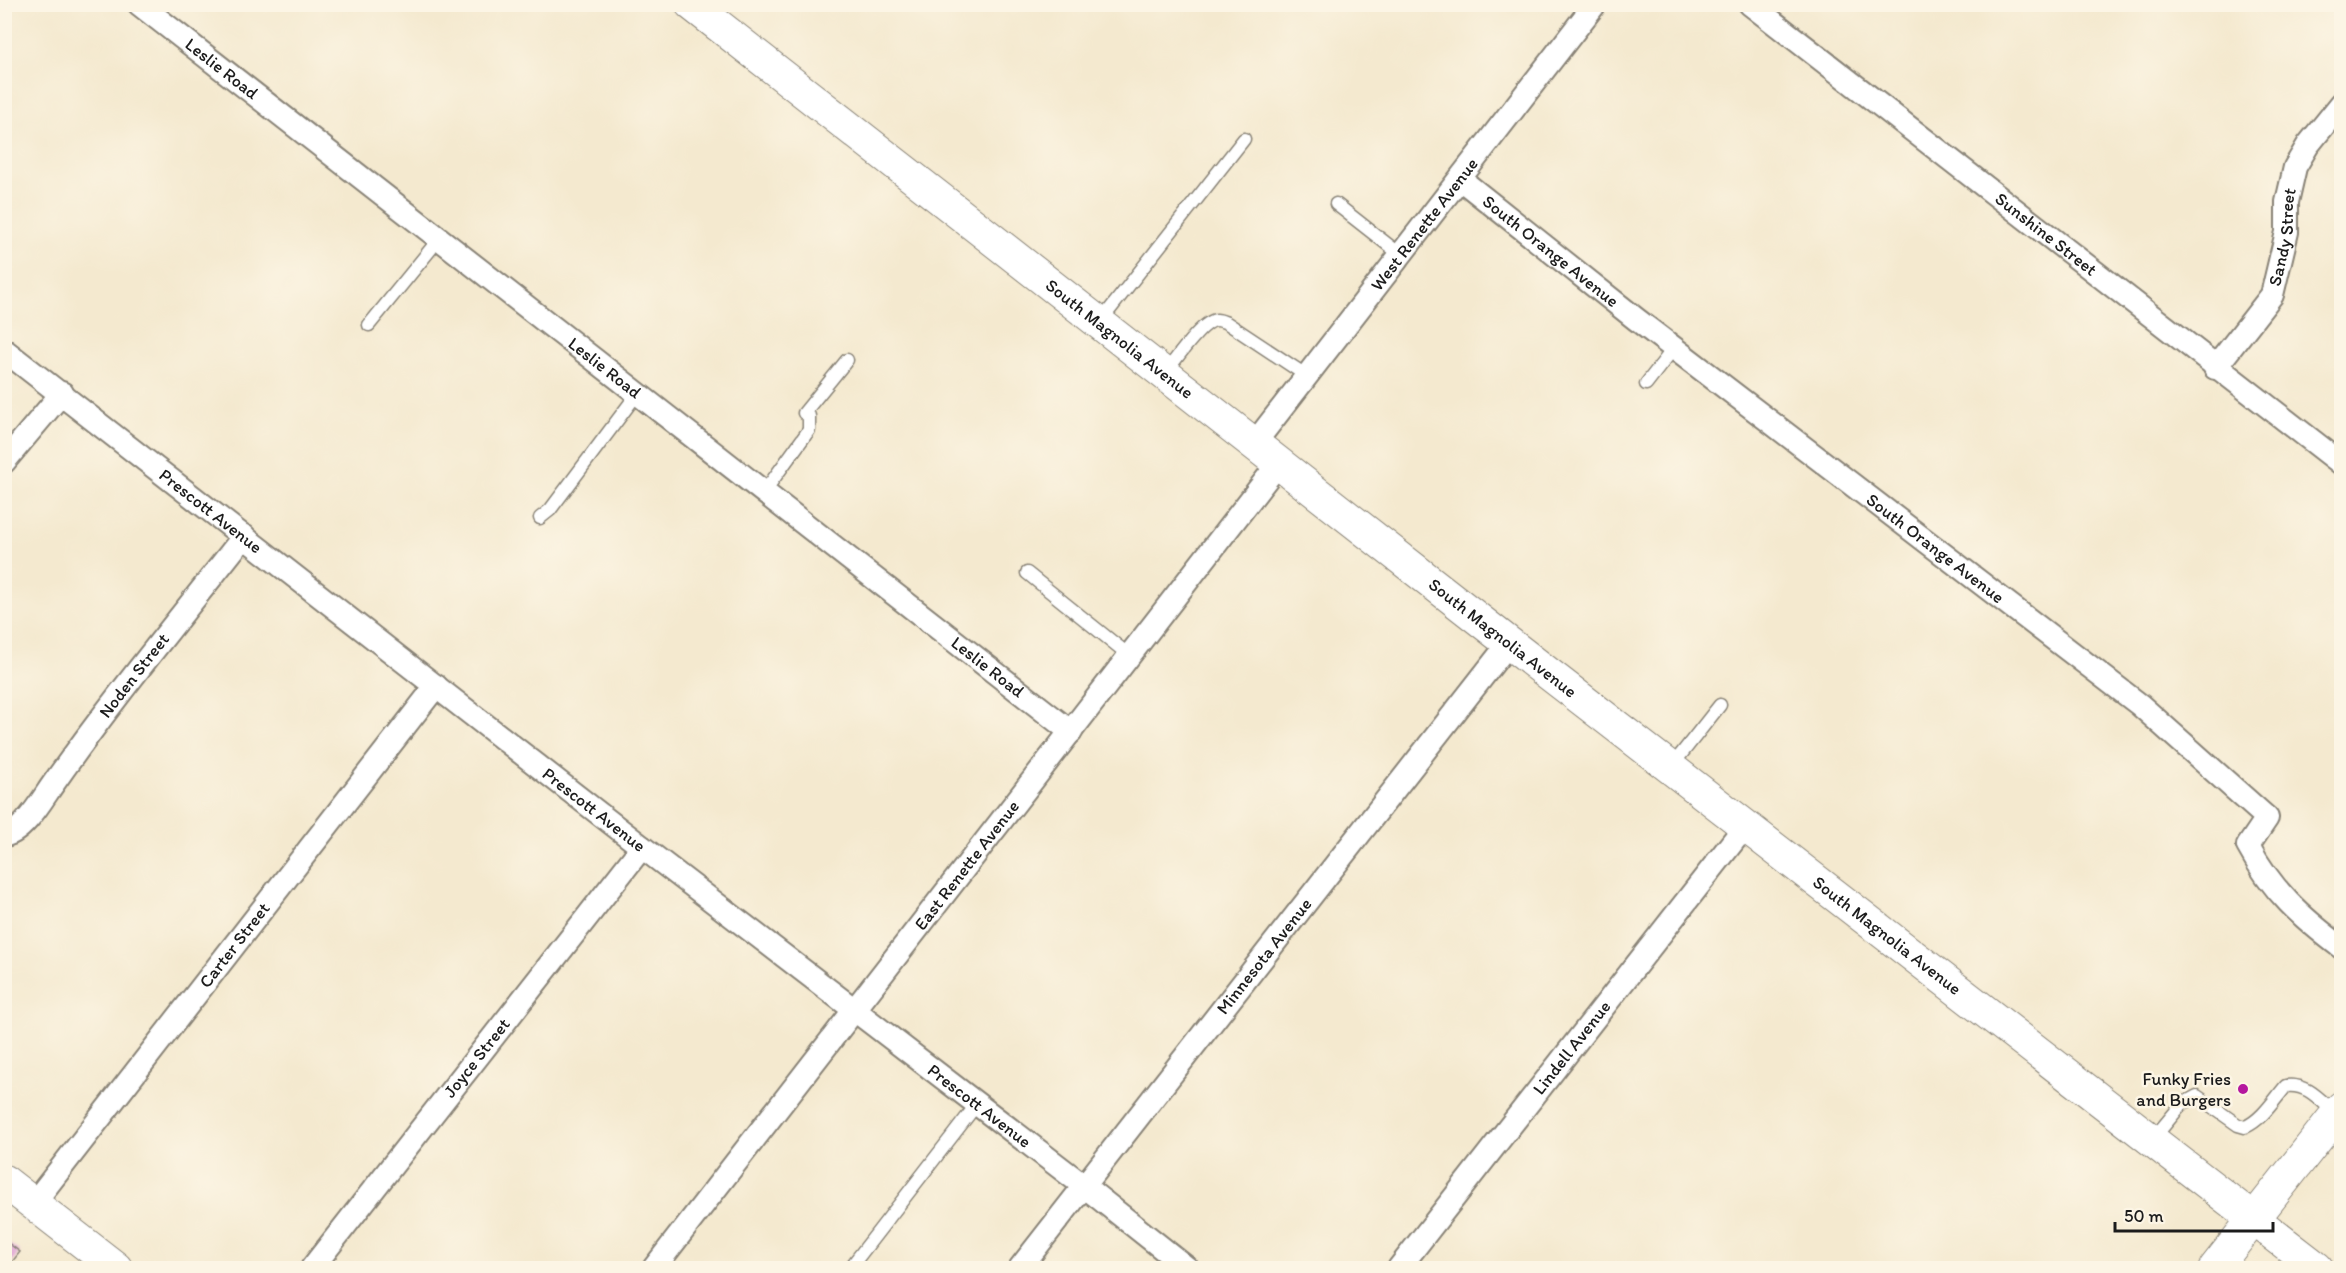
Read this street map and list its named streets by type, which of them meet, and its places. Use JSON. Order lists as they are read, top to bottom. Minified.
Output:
{"streets":{"main road":["South Magnolia Avenue"],"street":["Leslie Road","West Renette Avenue","Sunshine Street","Sandy Street","South Orange Avenue","Prescott Avenue","Noden Street","East Renette Avenue","Carter Street","Minnesota Avenue","Lindell Avenue","Joyce Street"]},"crossings":[["Leslie Road","East Renette Avenue"],["West Renette Avenue","South Orange Avenue"],["West Renette Avenue","South Magnolia Avenue"],["Sunshine Street","Sandy Street"],["South Magnolia Avenue","East Renette Avenue"],["South Magnolia Avenue","Minnesota Avenue"],["South Magnolia Avenue","Lindell Avenue"],["Prescott Avenue","Noden Street"],["Prescott Avenue","East Renette Avenue"],["Prescott Avenue","Carter Street"],["Prescott Avenue","Minnesota Avenue"],["Prescott Avenue","Joyce Street"]],"places":["Funky Fries and Burgers"],"scale_bar":"50 m"}
